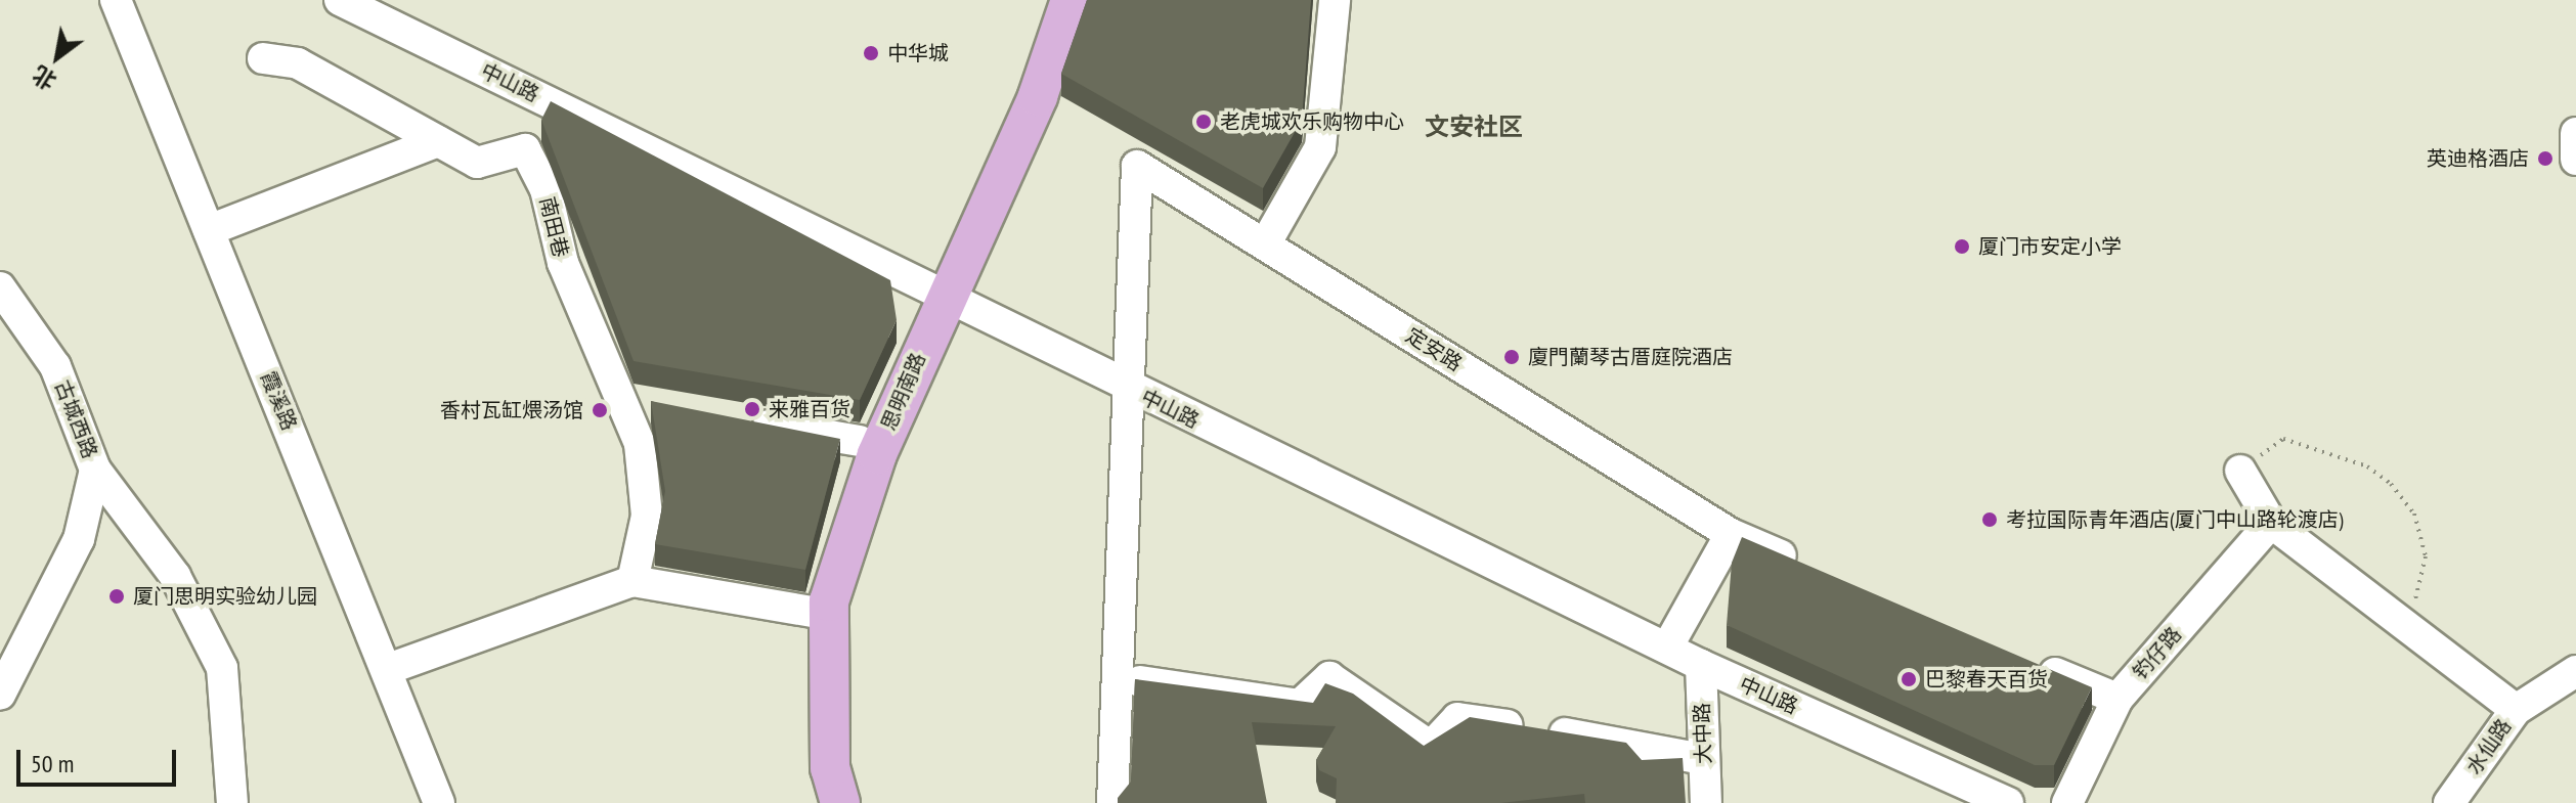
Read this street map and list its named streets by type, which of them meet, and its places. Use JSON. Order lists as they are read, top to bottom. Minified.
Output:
{"streets":{"main road":["思明南路"],"street":["中山路","南田巷","定安路","霞溪路","古城西路","钓仔路","大中路","水仙路"]},"crossings":[["中山路","定安路"],["中山路","思明南路"],["中山路","大中路"]],"districts":["文安社区"],"places":["中华城","老虎城欢乐购物中心","英迪格酒店","厦门市安定小学","廈門蘭琴古厝庭院酒店","来雅百货","香村瓦缸煨汤馆","考拉国际青年酒店(厦门中山路轮渡店)","厦门思明实验幼儿园","巴黎春天百货"],"scale_bar":"50 m","north":"bottom left"}
